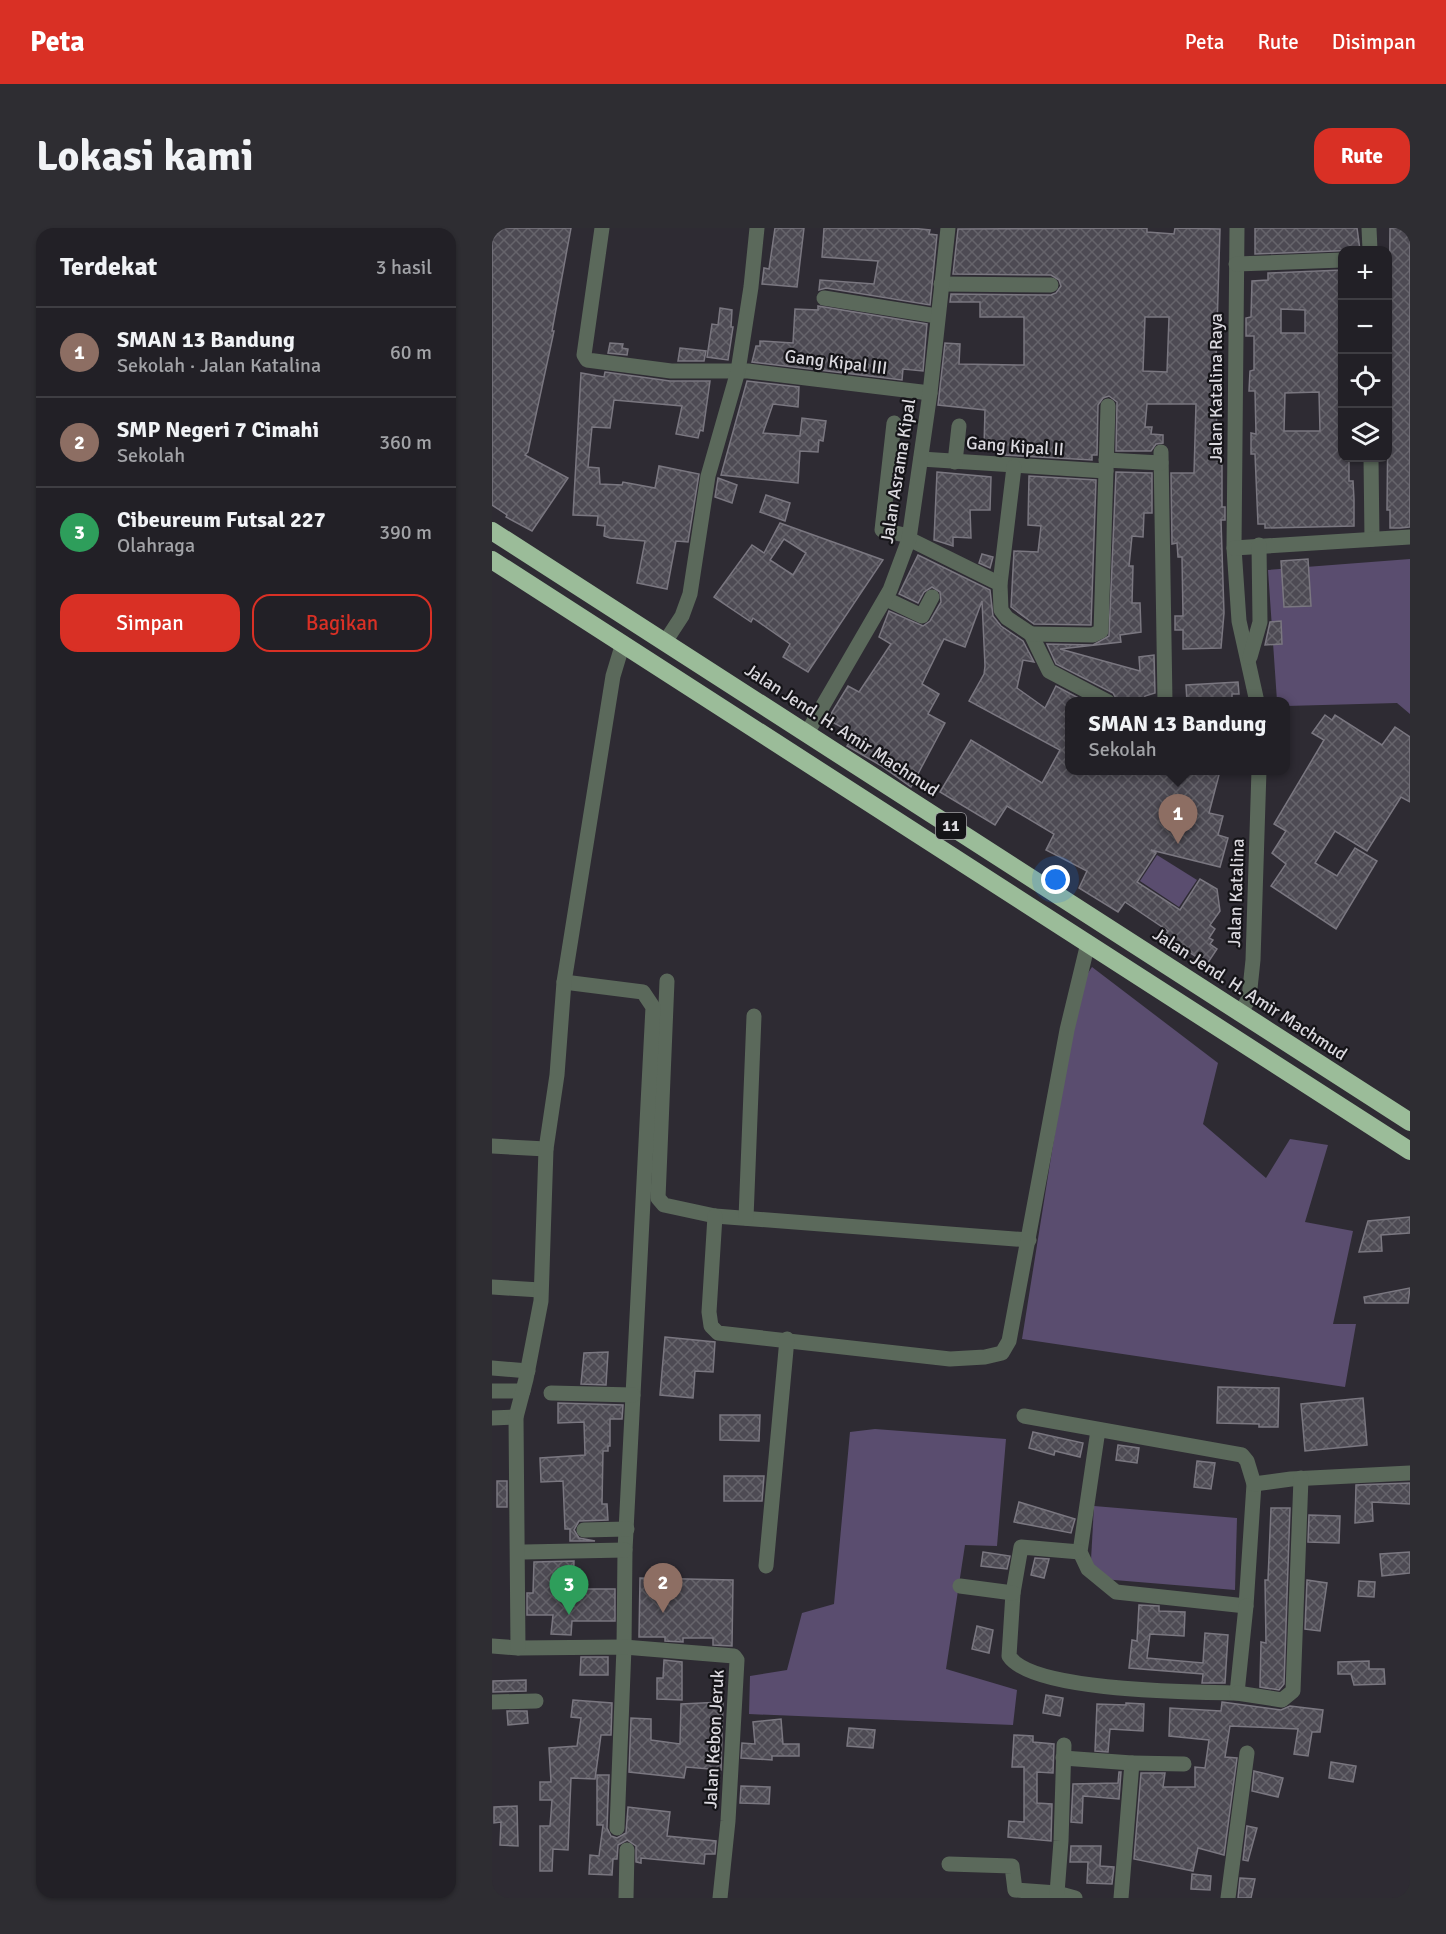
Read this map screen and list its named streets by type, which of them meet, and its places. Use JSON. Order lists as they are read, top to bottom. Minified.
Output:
{"streets":{"highway":["Jalan Jend. H. Amir Machmud","11"],"street":["Gang Kipal III","Jalan Katalina Raya","Gang Kipal II","Jalan Asrama Kipal","Jalan Katalina","Jalan Kebon Jeruk"]},"crossings":[["Gang Kipal III","Jalan Asrama Kipal"],["Gang Kipal II","Jalan Asrama Kipal"],["Jalan Asrama Kipal","Jalan Jend. H. Amir Machmud"],["Jalan Jend. H. Amir Machmud","Jalan Katalina"]],"page":{"header":"Peta","nav":["Peta","Rute","Disimpan"],"buttons":["Rute",["Simpan","Bagikan"]],"title":"Lokasi kami","heading":["Terdekat","3 hasil"],"map_buttons":["+","−"],"list":[{"mark":"1","name":"SMAN 13 Bandung","note":"Sekolah · Jalan Katalina","value":"60 m"},{"mark":"2","name":"SMP Negeri 7 Cimahi","note":"Sekolah","value":"360 m"},{"mark":"3","name":"Cibeureum Futsal 227","note":"Olahraga","value":"390 m"}],"popup":["SMAN 13 Bandung","Sekolah"],"pins":["1","2","3"]}}
